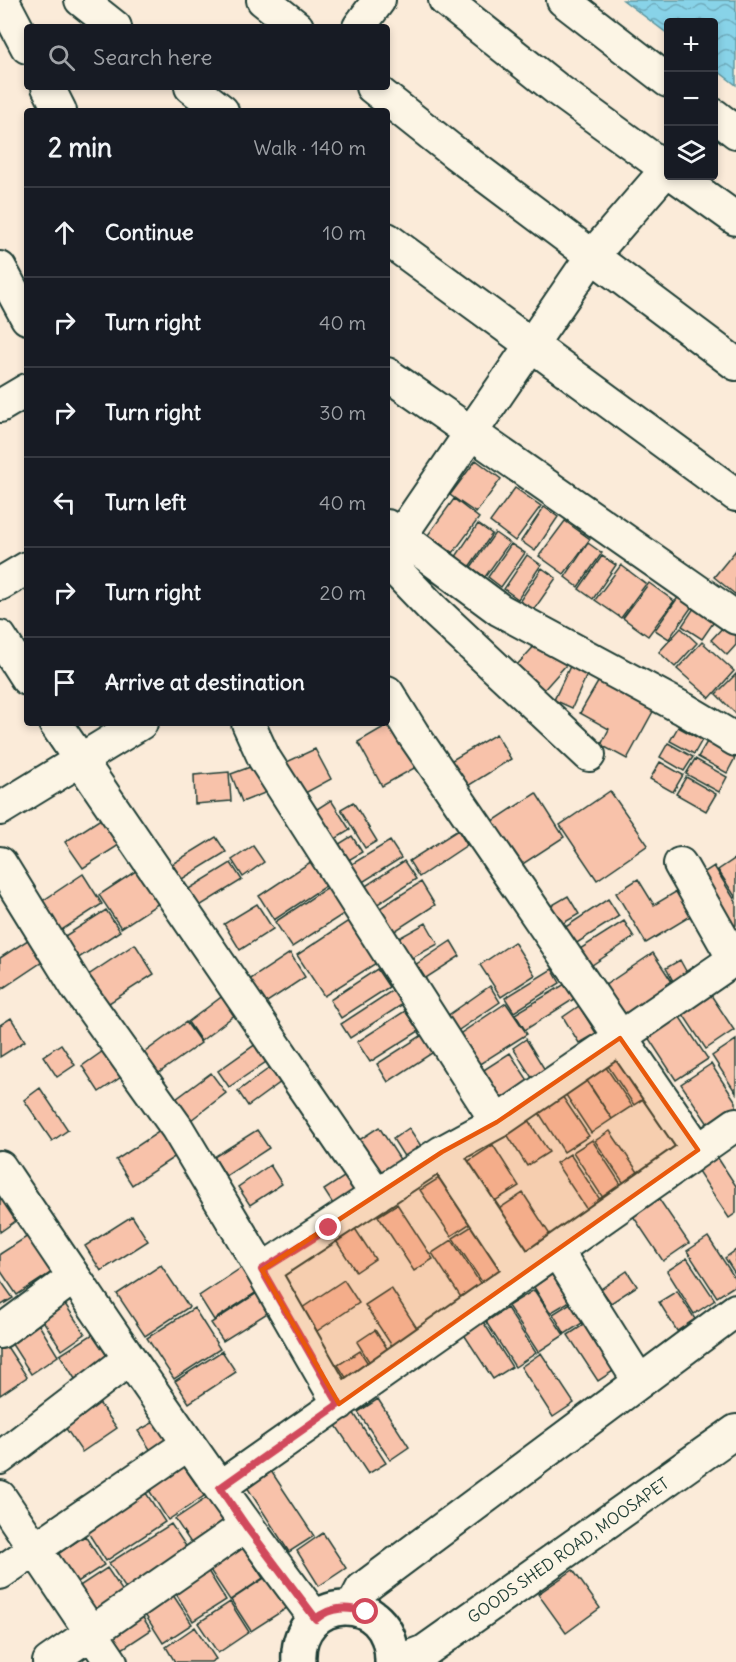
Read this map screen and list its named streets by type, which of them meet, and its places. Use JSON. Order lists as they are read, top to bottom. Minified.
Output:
{"streets":{"street":["GOODS SHED ROAD, MOOSAPET"]},"page":{"map_buttons":["+","−"],"search":"Search here","heading":["2 min","Walk · 140 m"],"list":[["Continue","10 m"],["Turn right","40 m"],["Turn right","30 m"],["Turn left","40 m"],["Turn right","20 m"],"Arrive at destination"]}}
